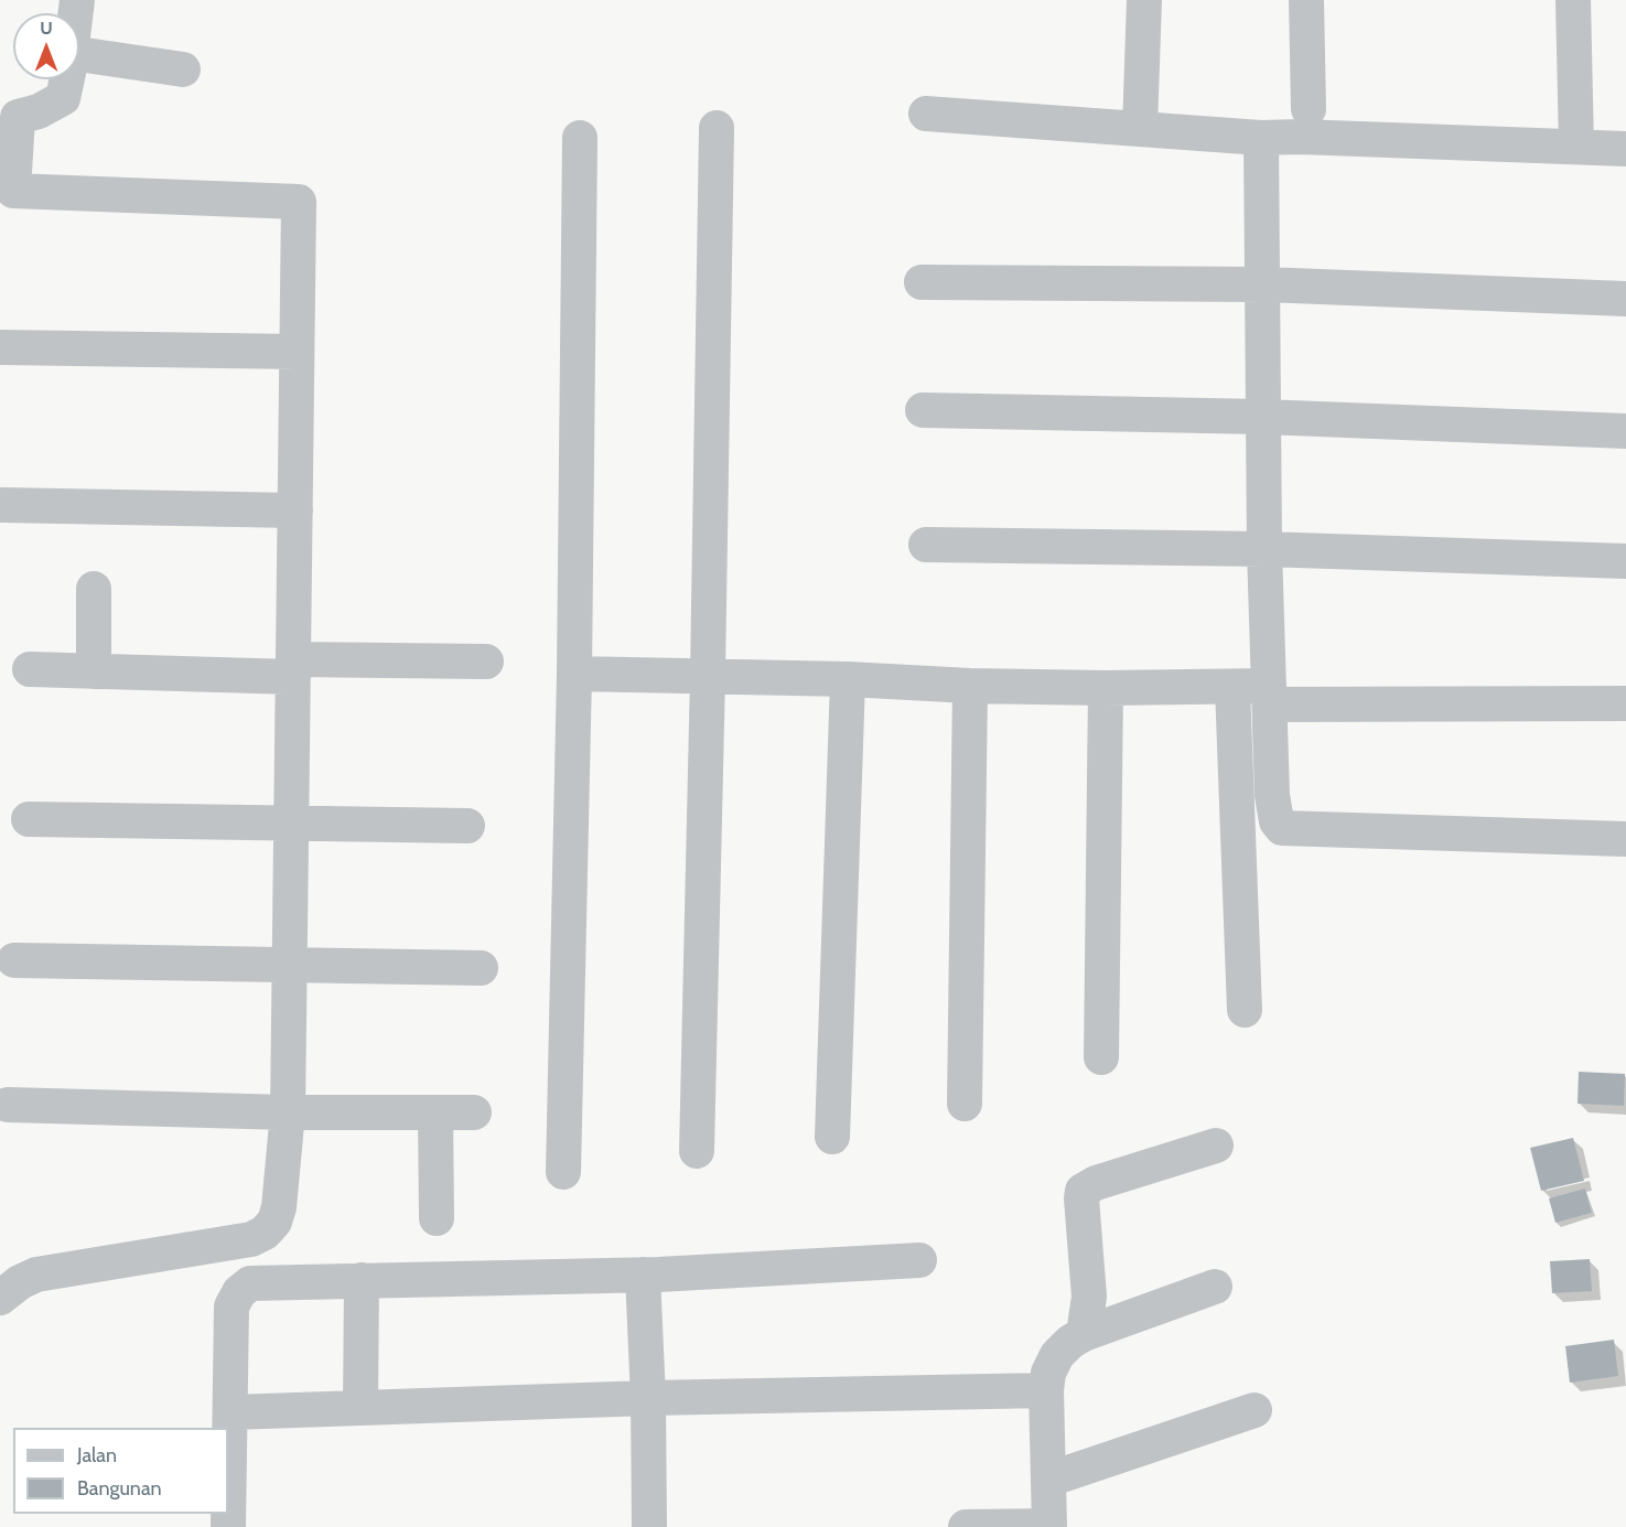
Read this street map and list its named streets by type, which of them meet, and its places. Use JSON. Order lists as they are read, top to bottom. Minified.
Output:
{"legend":["Jalan","Bangunan"],"north":"top"}
